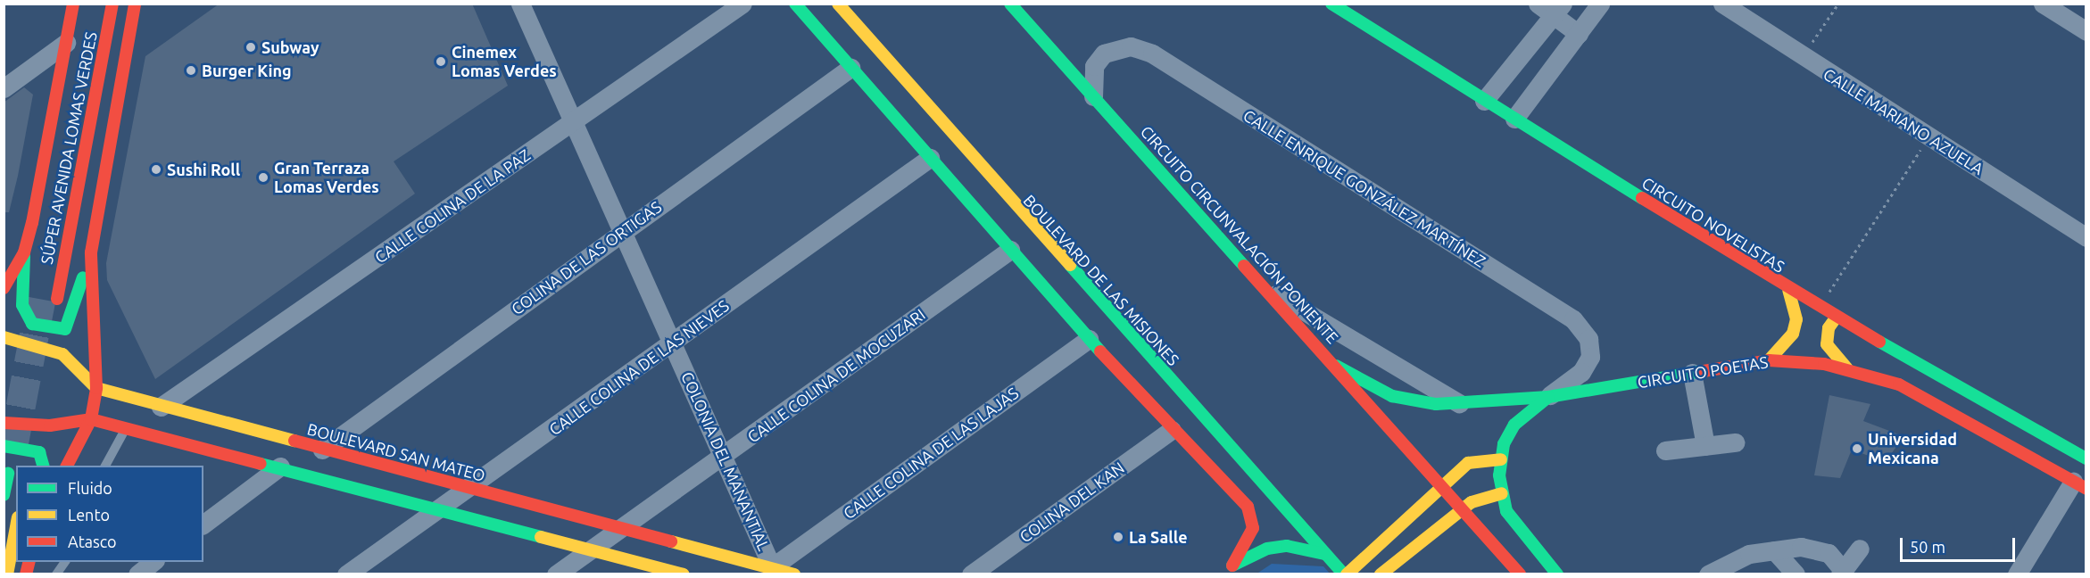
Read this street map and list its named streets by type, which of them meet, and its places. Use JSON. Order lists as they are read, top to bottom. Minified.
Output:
{"streets":{"main road":["SÚPER AVENIDA LOMAS VERDES","CIRCUITO NOVELISTAS","CIRCUITO CIRCUNVALACIÓN PONIENTE","BOULEVARD DE LAS MISIONES","CIRCUITO POETAS","BOULEVARD SAN MATEO"],"street":["CALLE MARIANO AZUELA","CALLE ENRIQUE GONZÁLEZ MARTÍNEZ","CALLE COLINA DE LA PAZ","COLINA DE LAS ORTIGAS","CALLE COLINA DE LAS NIEVES","CALLE COLINA DE MOCUZARI","CALLE COLINA DE LAS LAJAS","COLONIA DEL MANANTIAL","COLINA DEL KAN"]},"crossings":[["CALLE ENRIQUE GONZÁLEZ MARTÍNEZ","CIRCUITO CIRCUNVALACIÓN PONIENTE"],["CALLE ENRIQUE GONZÁLEZ MARTÍNEZ","CIRCUITO POETAS"],["CALLE COLINA DE LA PAZ","BOULEVARD SAN MATEO"],["CALLE COLINA DE LA PAZ","COLONIA DEL MANANTIAL"],["CIRCUITO CIRCUNVALACIÓN PONIENTE","CIRCUITO POETAS"],["COLINA DE LAS ORTIGAS","BOULEVARD SAN MATEO"],["COLINA DE LAS ORTIGAS","COLONIA DEL MANANTIAL"],["CALLE COLINA DE LAS NIEVES","BOULEVARD SAN MATEO"],["CALLE COLINA DE LAS NIEVES","COLONIA DEL MANANTIAL"],["CALLE COLINA DE MOCUZARI","BOULEVARD SAN MATEO"],["CALLE COLINA DE MOCUZARI","COLONIA DEL MANANTIAL"],["BOULEVARD SAN MATEO","CALLE COLINA DE LAS LAJAS"],["BOULEVARD SAN MATEO","COLONIA DEL MANANTIAL"],["CALLE COLINA DE LAS LAJAS","COLONIA DEL MANANTIAL"]],"places":["Subway","Cinemex Lomas Verdes","Burger King","Sushi Roll","Gran Terraza Lomas Verdes","Universidad Mexicana","La Salle"],"legend":["Fluido","Lento","Atasco"],"scale_bar":"50 m"}
